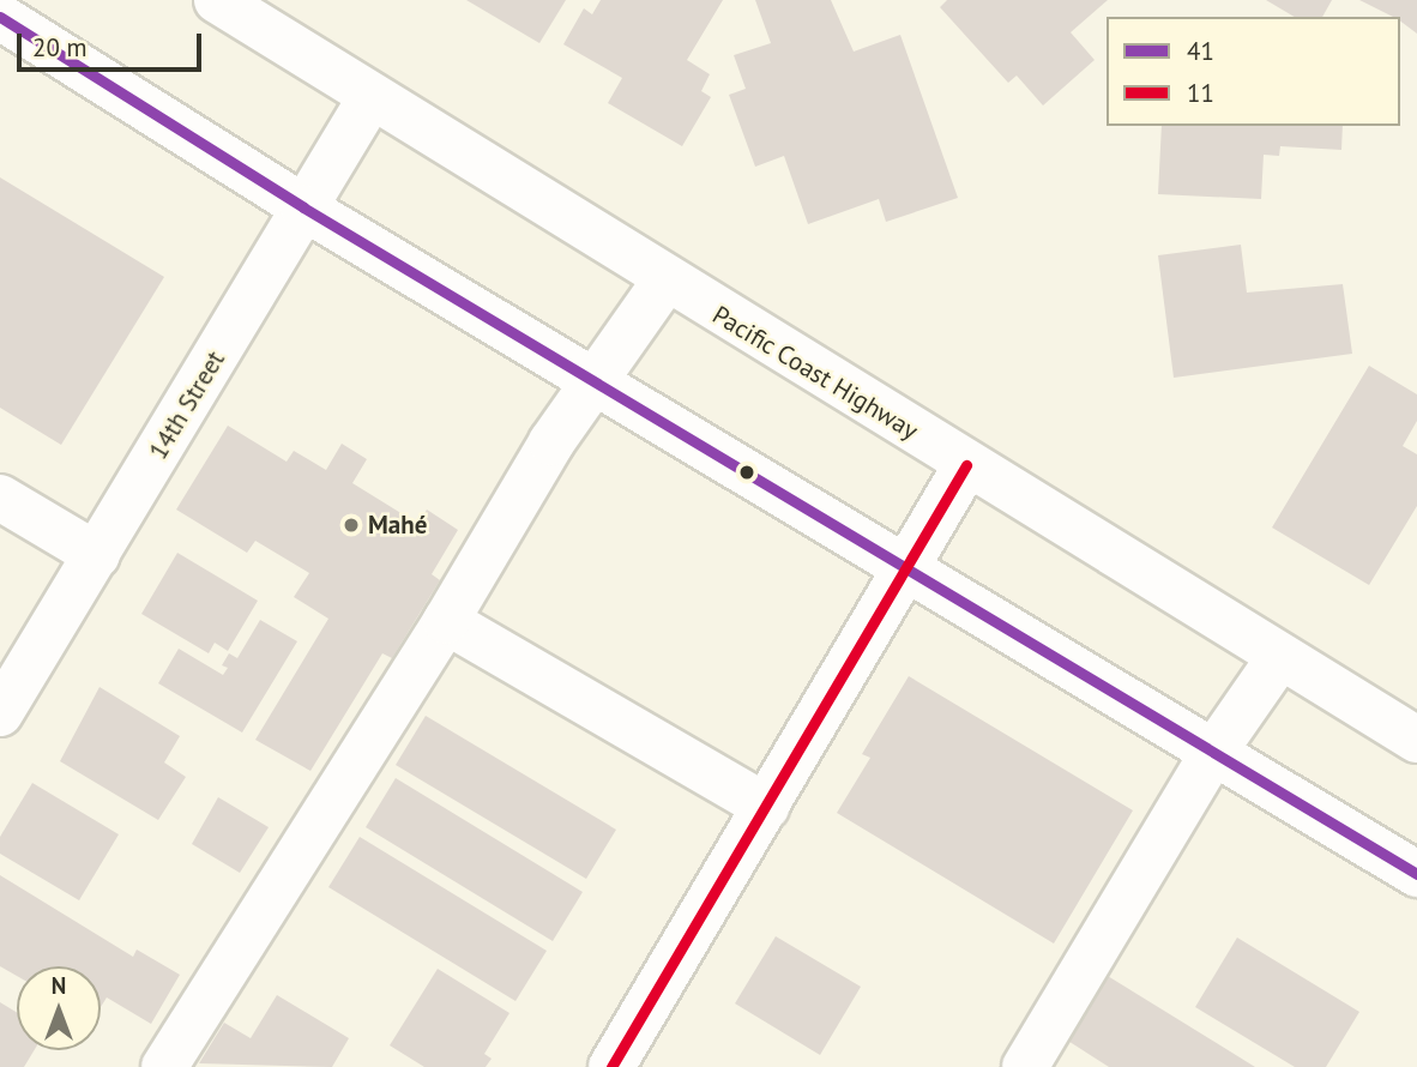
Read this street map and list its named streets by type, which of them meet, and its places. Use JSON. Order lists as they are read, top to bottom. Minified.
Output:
{"streets":{"main road":["Pacific Coast Highway","14th Street"]},"crossings":[["Pacific Coast Highway","14th Street"]],"places":["Mahé"],"lines":["transit line 41","transit line 11"],"legend":["41","11"],"scale_bar":"20 m","north":"top"}
